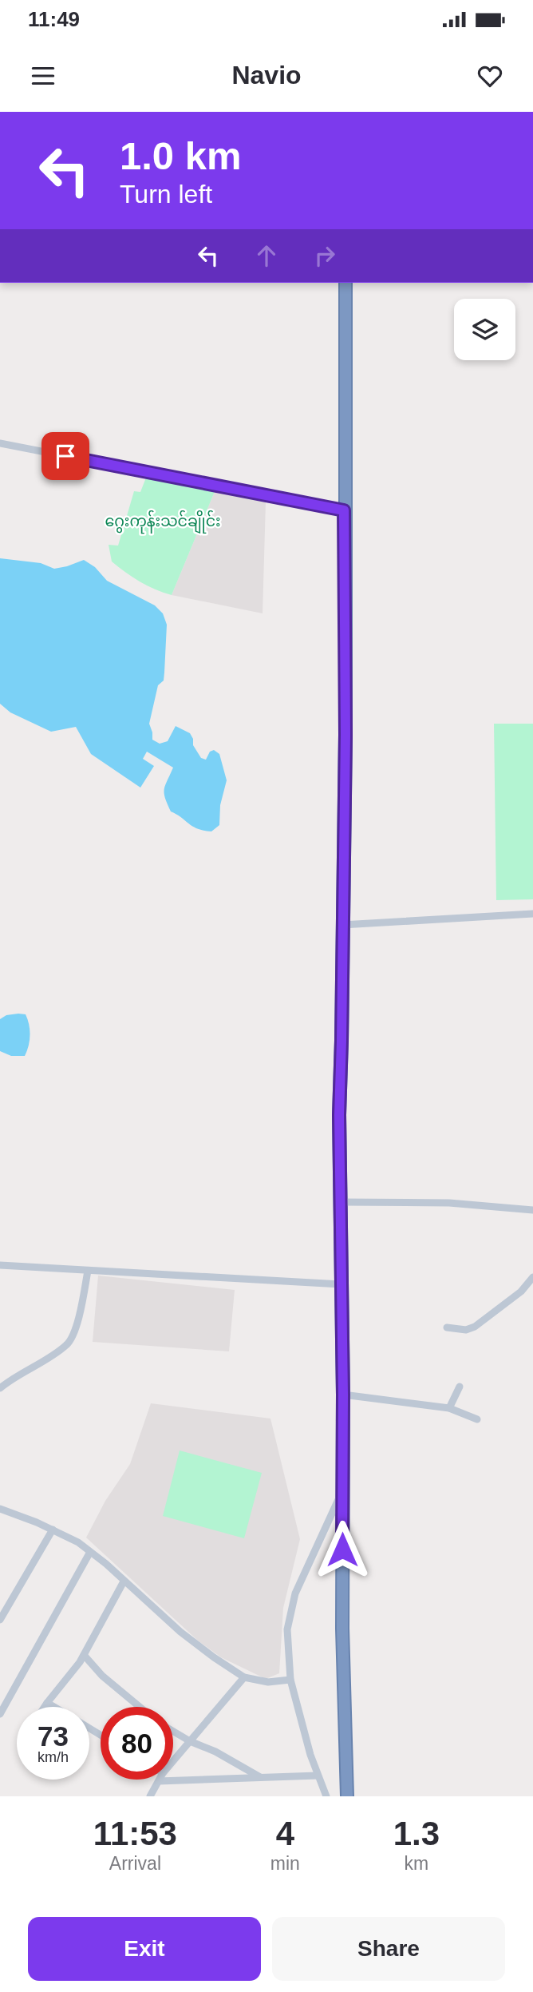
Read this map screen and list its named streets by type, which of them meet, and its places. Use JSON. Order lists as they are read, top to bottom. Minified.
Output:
{"parks":["ဂွေးကုန်းသင်ချိုင်း"],"page":{"status":"11:49","header":"Navio","turn":["1.0 km","Turn left"],"speed":"73 km/h","limit":"80","eta":["11:53","Arrival","4","min","1.3","km"],"buttons":["Exit","Share"]}}
